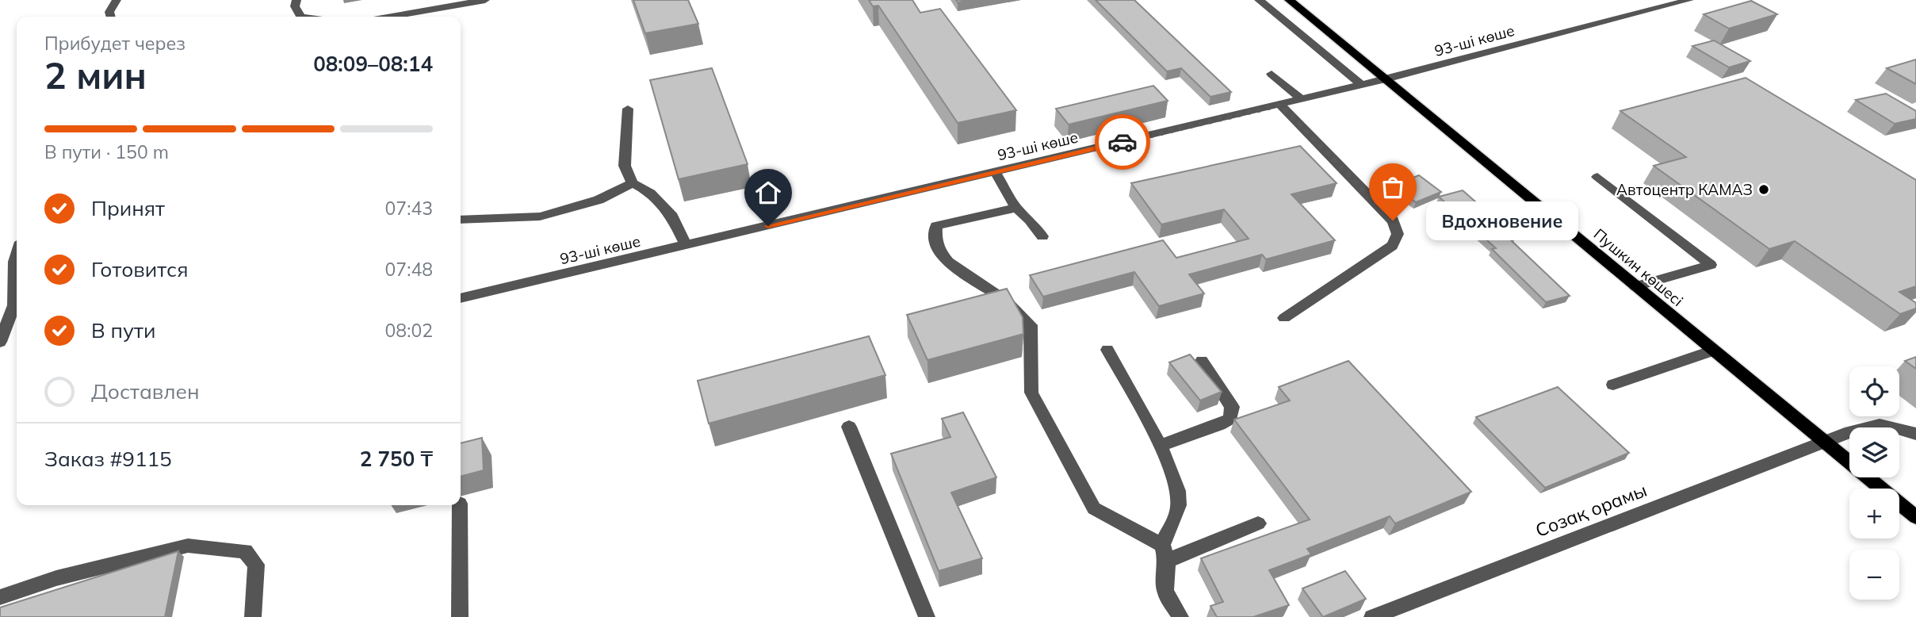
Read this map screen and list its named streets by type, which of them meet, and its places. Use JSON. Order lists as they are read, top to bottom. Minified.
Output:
{"streets":{"main road":["Пушкин көшесі"],"lane":["93-ші көше","Созақ орамы"]},"crossings":[["93-ші көше","Пушкин көшесі"],["Пушкин көшесі","Созақ орамы"]],"places":["Автоцентр КАМАЗ","Вдохновение"],"page":{"heading":["2 мин","Прибудет через","08:09–08:14"],"panel":["Заказ #9115","2 750 ₸"],"bar":"В пути · 150 m","list":[["Принят","07:43"],["Готовится","07:48"],["В пути","08:02"],"Доставлен"],"bubble":"Вдохновение","map_buttons":["+","−"]}}
